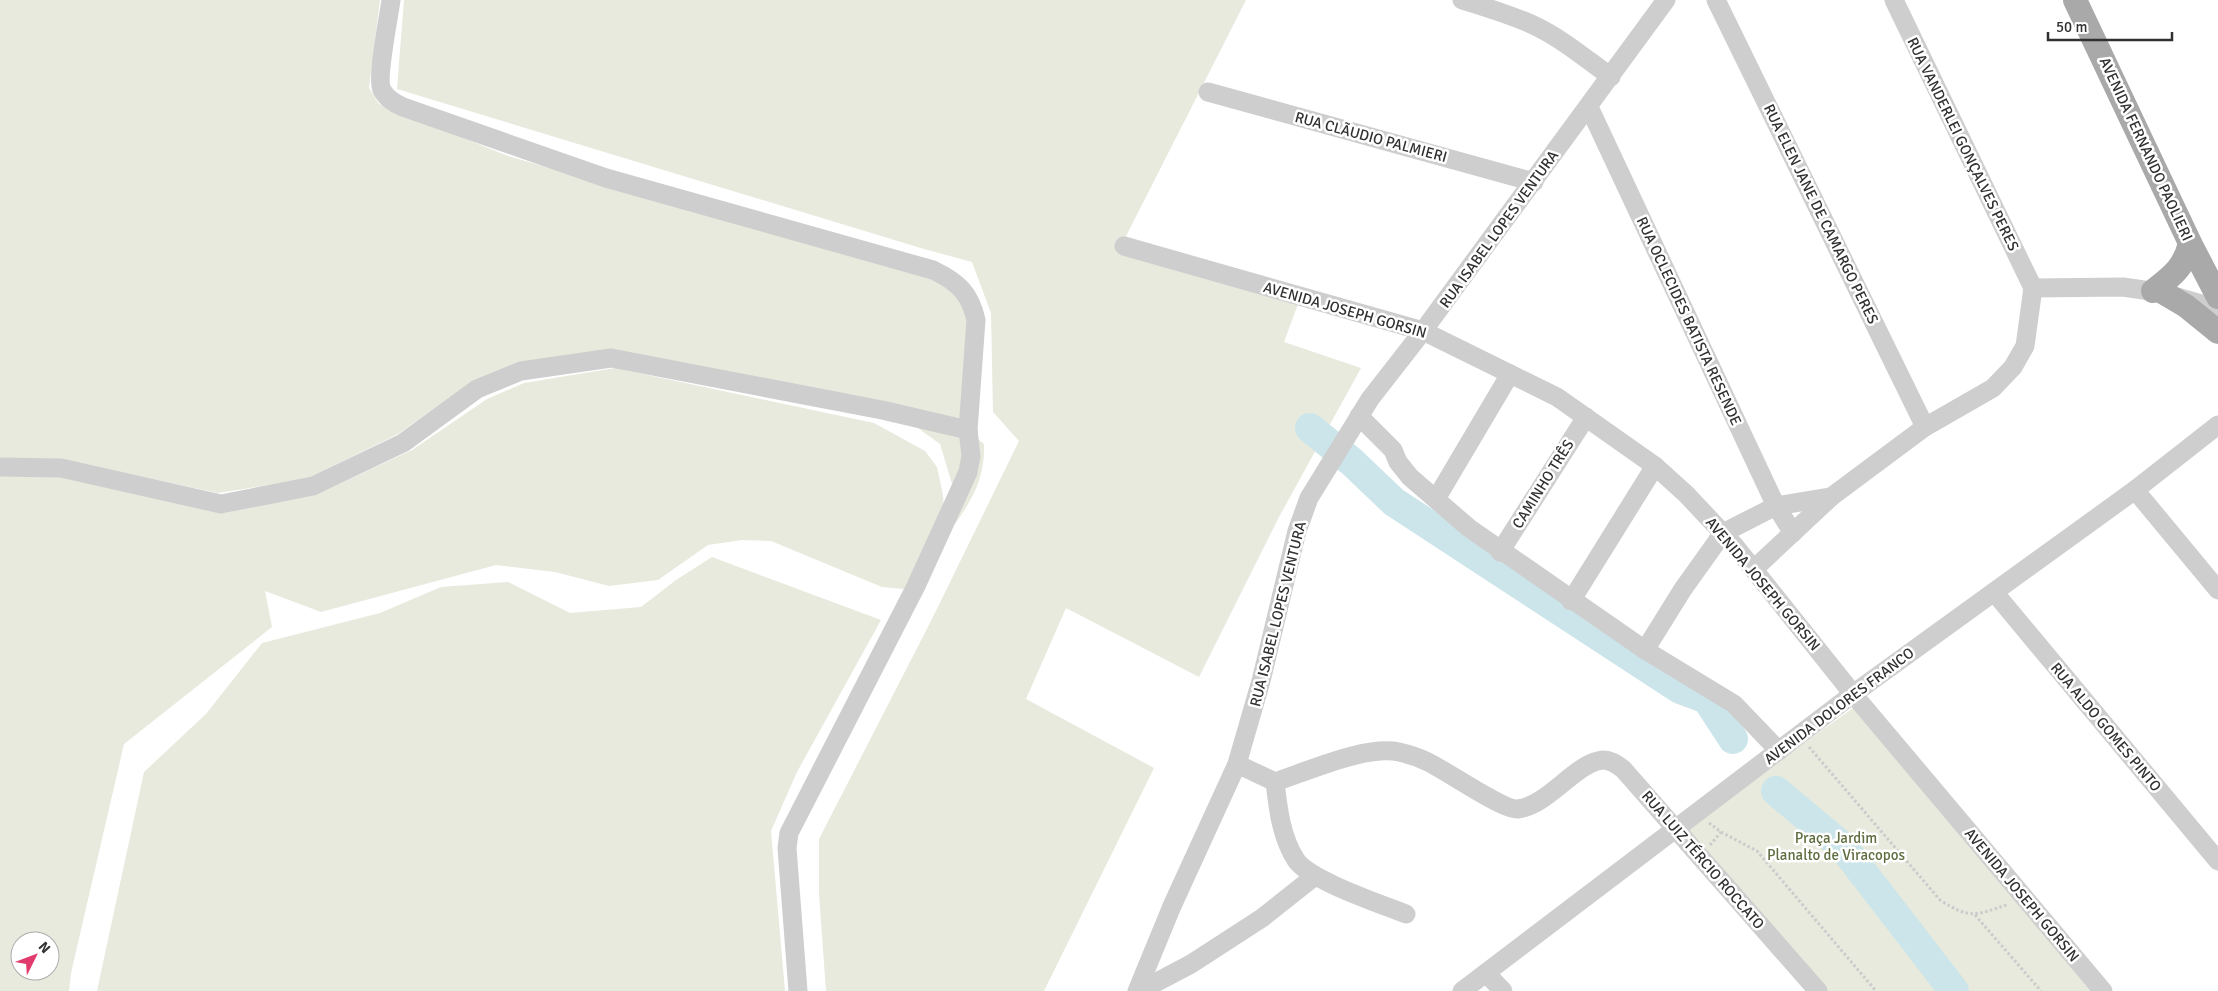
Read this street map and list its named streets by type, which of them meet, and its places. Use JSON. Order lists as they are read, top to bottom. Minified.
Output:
{"streets":{"main road":["AVENIDA FERNANDO PAOLIERI"],"street":["RUA CLÃUDIO PALMIERI","RUA VANDERLEI GONÇALVES PERES","RUA ELEN JANE DE CAMARGO PERES","RUA ISABEL LOPES VENTURA","AVENIDA JOSEPH GORSIN","RUA OCLECIDES BATISTA RESENDE","CAMINHO TRÊS","AVENIDA DOLORES FRANCO","RUA ALDO GOMES PINTO","RUA LUIZ TÉRCIO ROCCATO"]},"crossings":[["RUA CLÃUDIO PALMIERI","RUA ISABEL LOPES VENTURA"],["RUA ISABEL LOPES VENTURA","AVENIDA JOSEPH GORSIN"],["RUA ISABEL LOPES VENTURA","RUA OCLECIDES BATISTA RESENDE"],["AVENIDA JOSEPH GORSIN","CAMINHO TRÊS"],["AVENIDA JOSEPH GORSIN","AVENIDA DOLORES FRANCO"],["AVENIDA DOLORES FRANCO","RUA ALDO GOMES PINTO"],["AVENIDA DOLORES FRANCO","RUA LUIZ TÉRCIO ROCCATO"]],"parks":["Praça Jardim Planalto de Viracopos"],"scale_bar":"50 m","north":"top right"}
